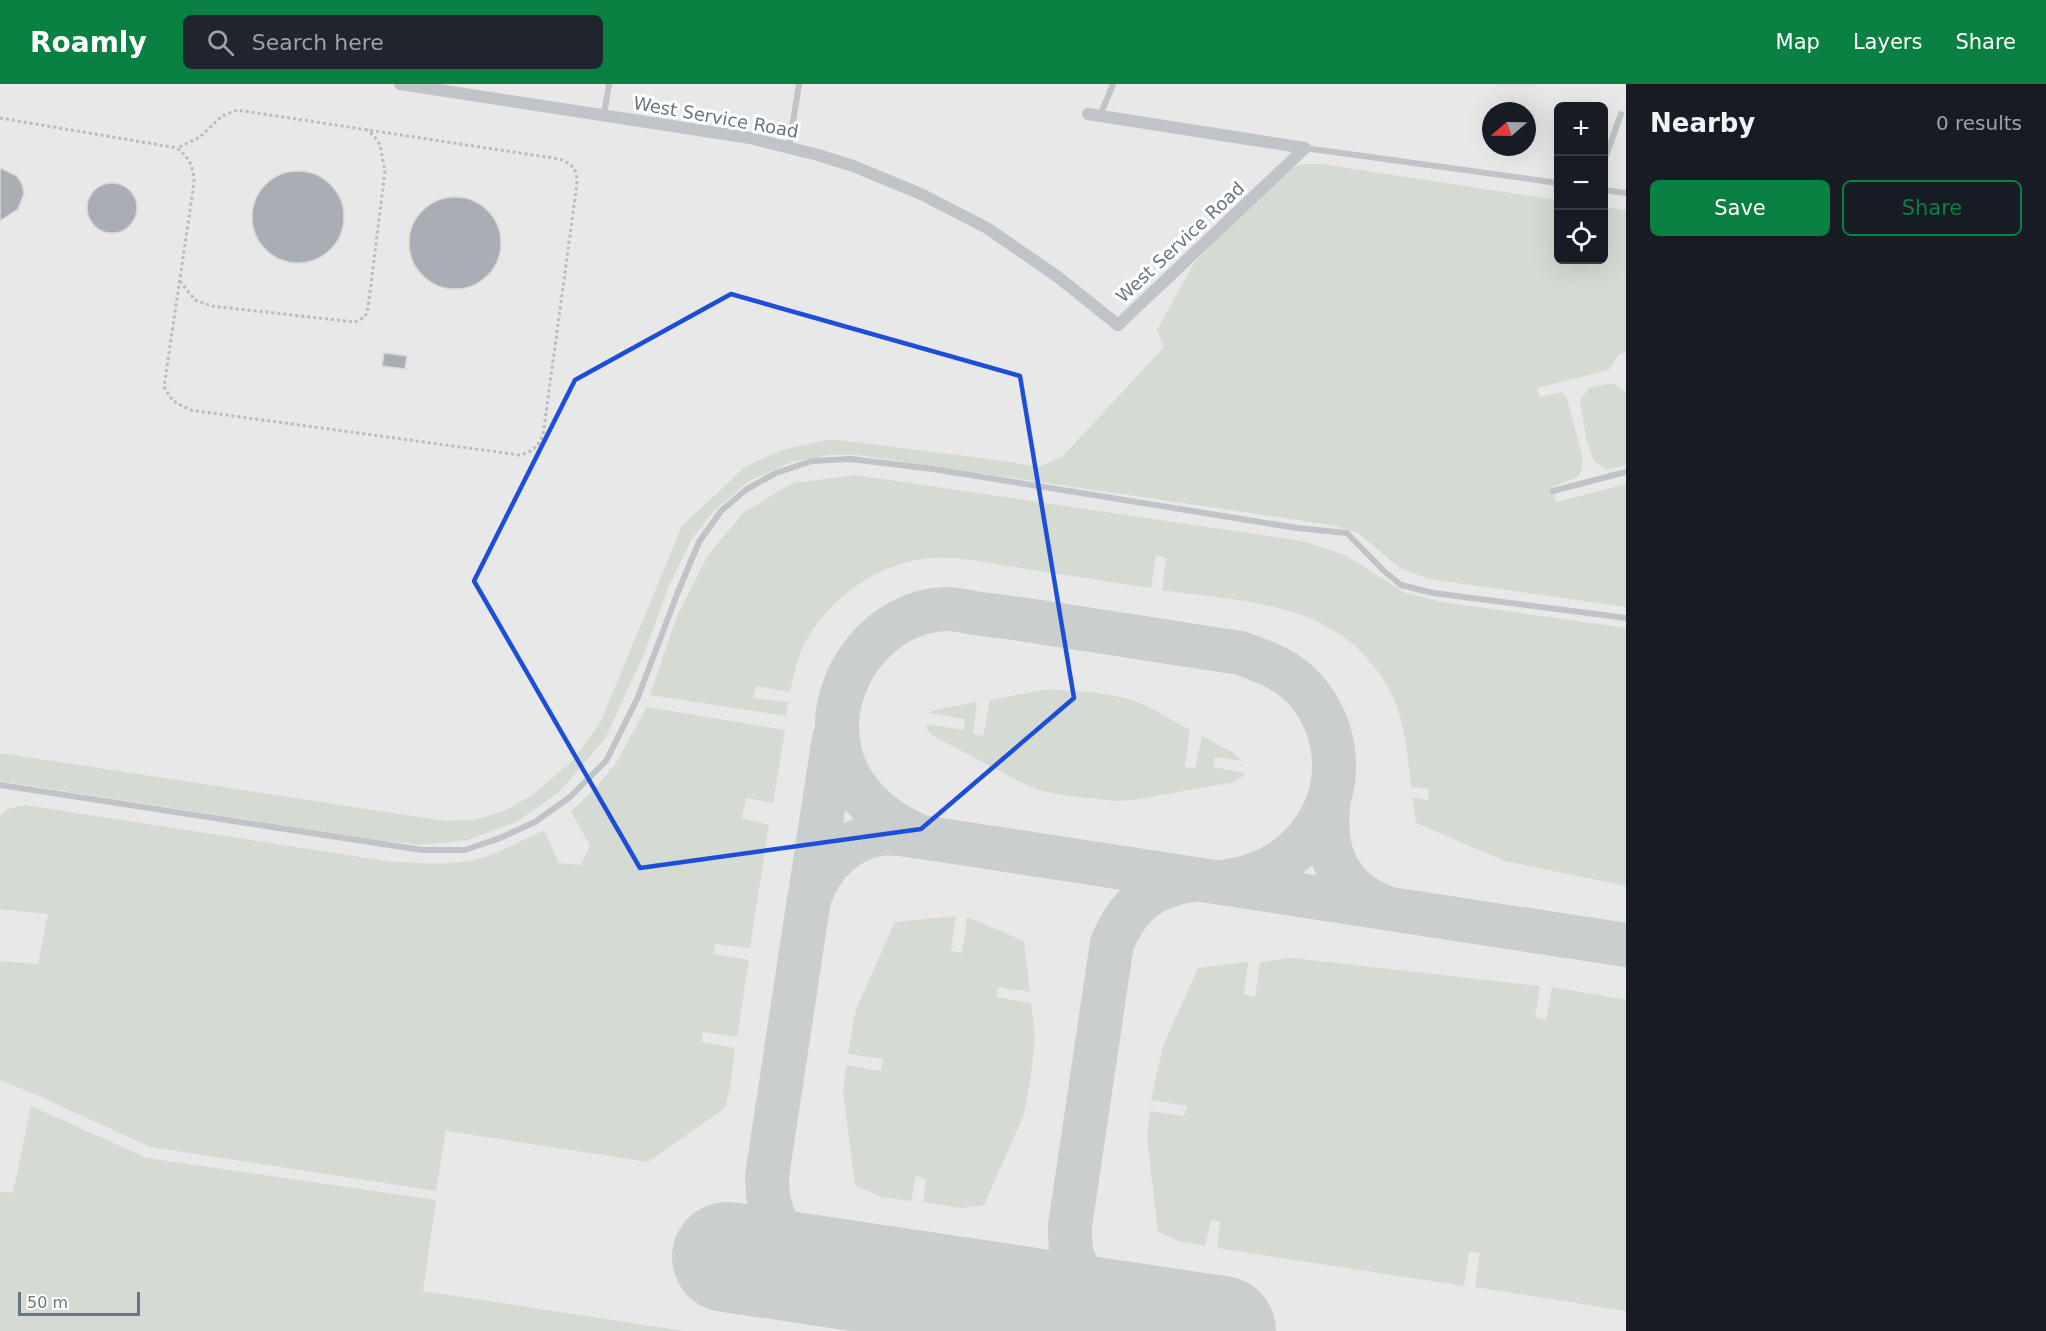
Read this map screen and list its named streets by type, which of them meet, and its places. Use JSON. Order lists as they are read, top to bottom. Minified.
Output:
{"streets":{"street":["West Service Road"]},"scale_bar":"50 m","north":"left","page":{"header":"Roamly","search":"Search here","nav":["Map","Layers","Share"],"heading":["Nearby","0 results"],"map_buttons":["+","−"],"buttons":["Save","Share"],"scale":"50 m"}}
